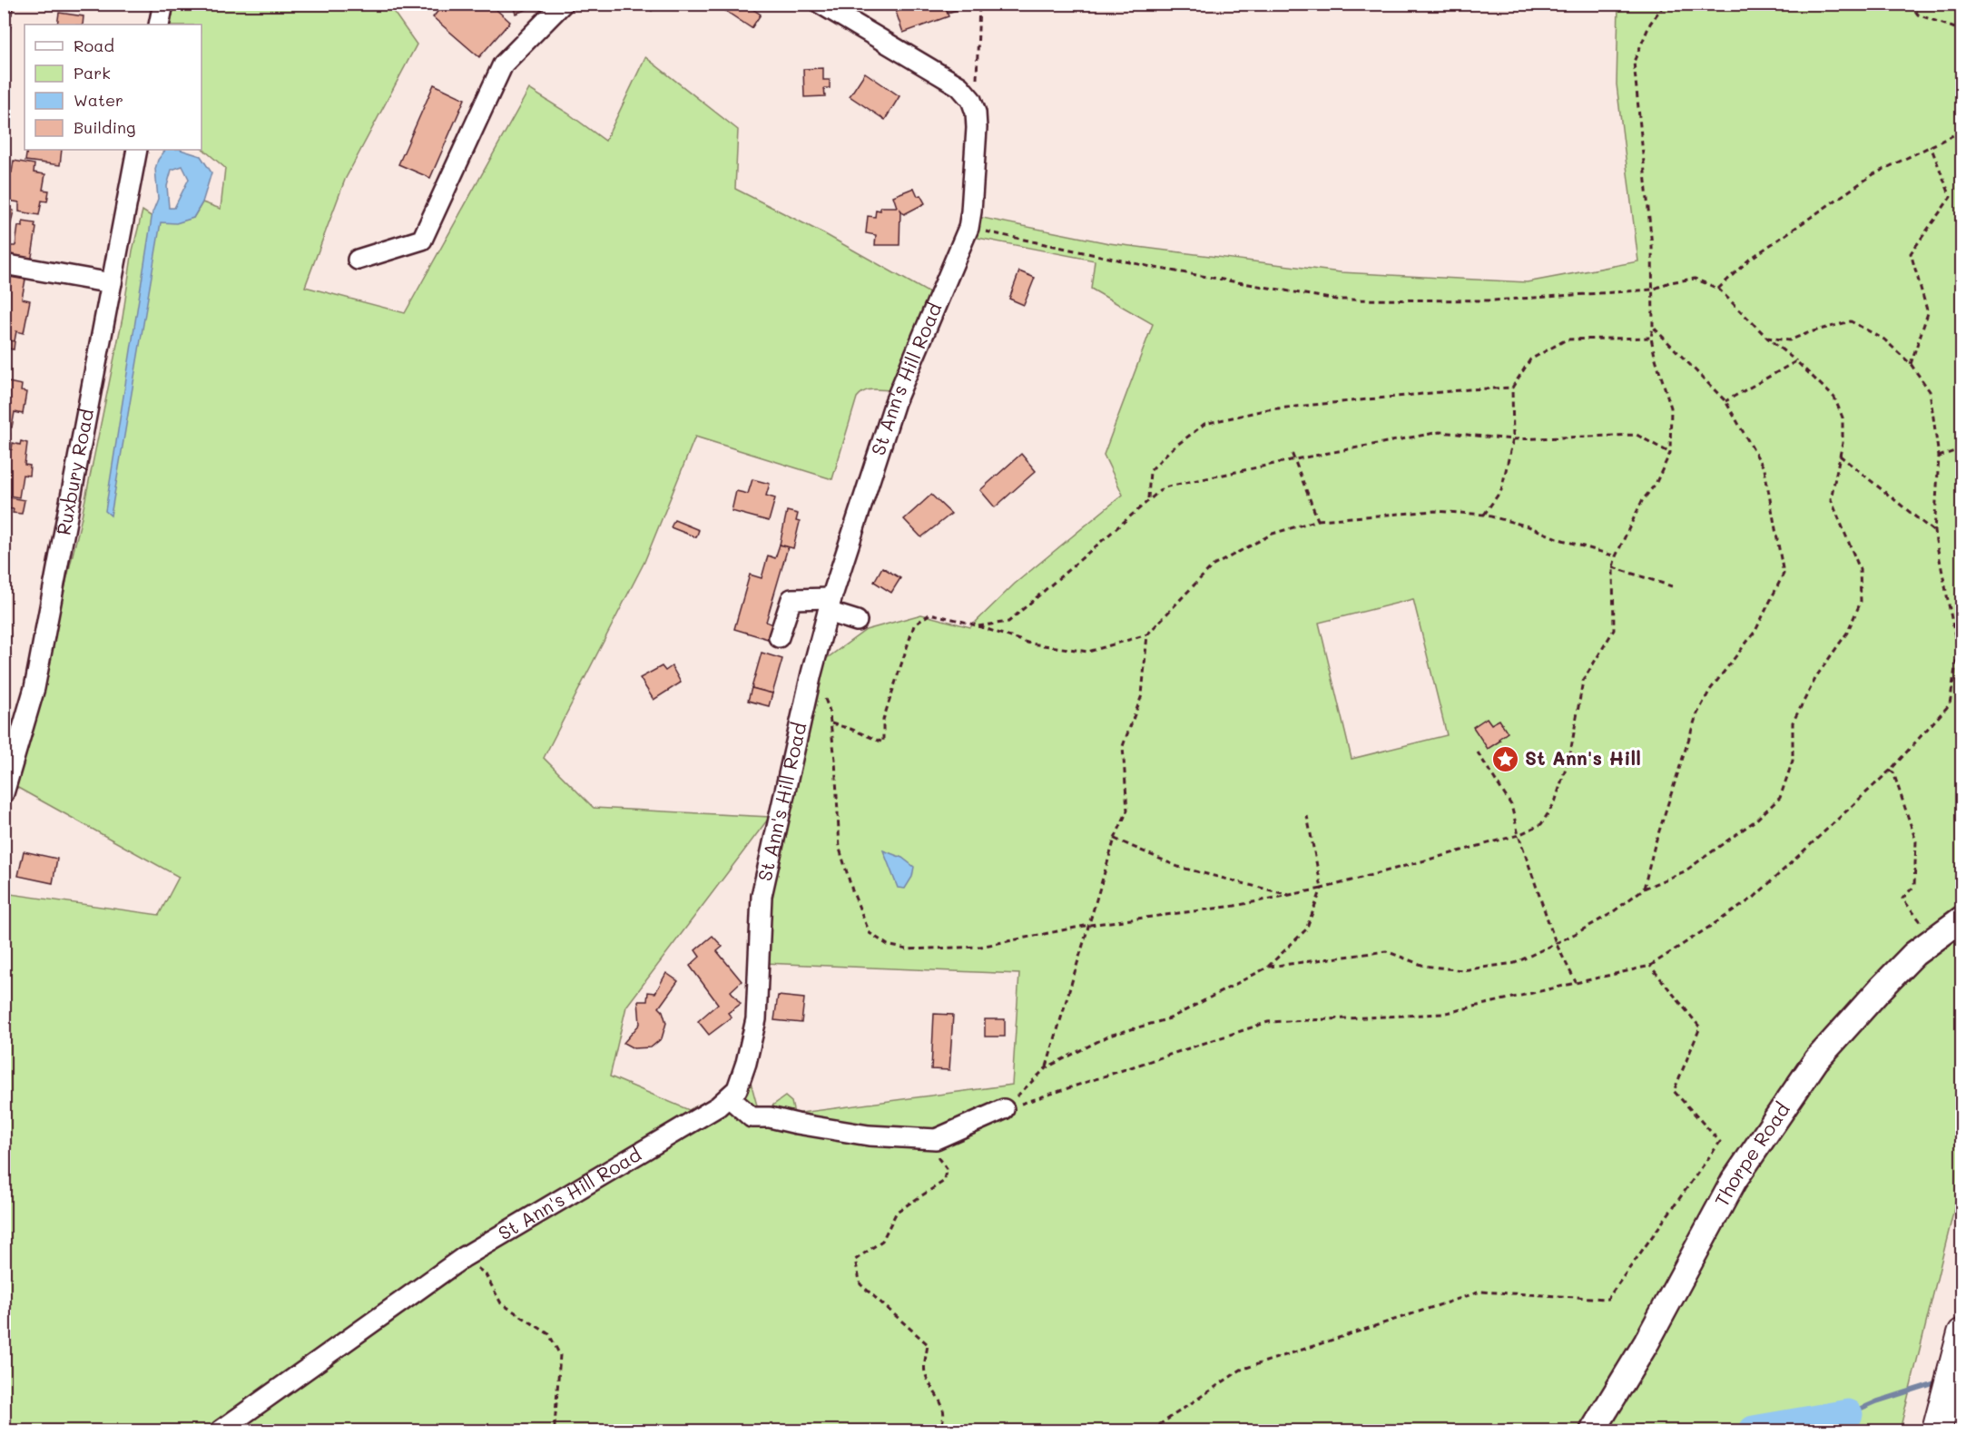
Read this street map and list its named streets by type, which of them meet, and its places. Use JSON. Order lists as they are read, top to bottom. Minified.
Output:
{"streets":{"main road":["Thorpe Road"],"street":["St Ann's Hill Road","Ruxbury Road"]},"places":{"place":["St Ann's Hill"]},"legend":["Road","Park","Water","Building"]}
